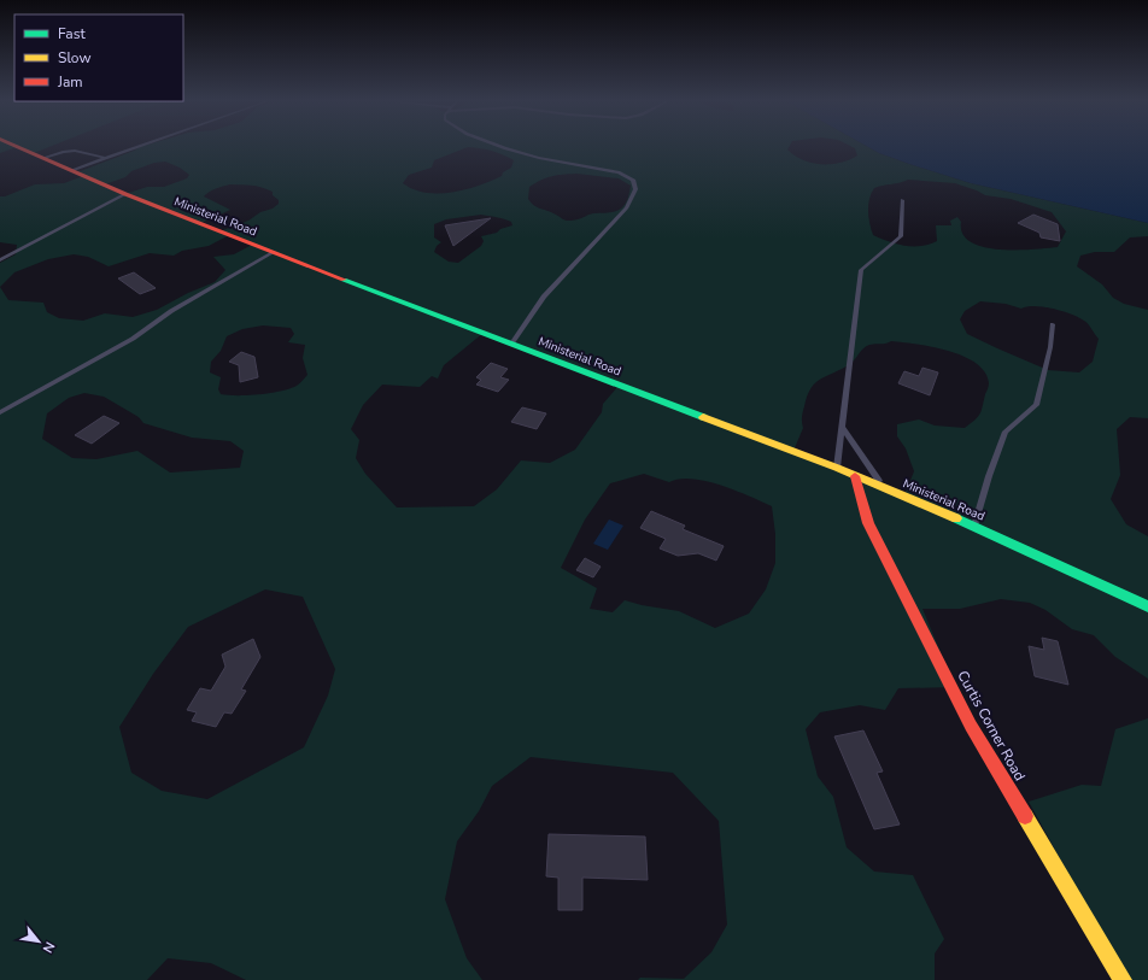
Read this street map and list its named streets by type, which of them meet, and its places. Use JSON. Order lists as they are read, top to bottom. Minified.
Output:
{"streets":{"main road":["Ministerial Road","Curtis Corner Road"]},"crossings":[["Ministerial Road","Curtis Corner Road"]],"legend":["Fast","Slow","Jam"],"north":"bottom right"}
